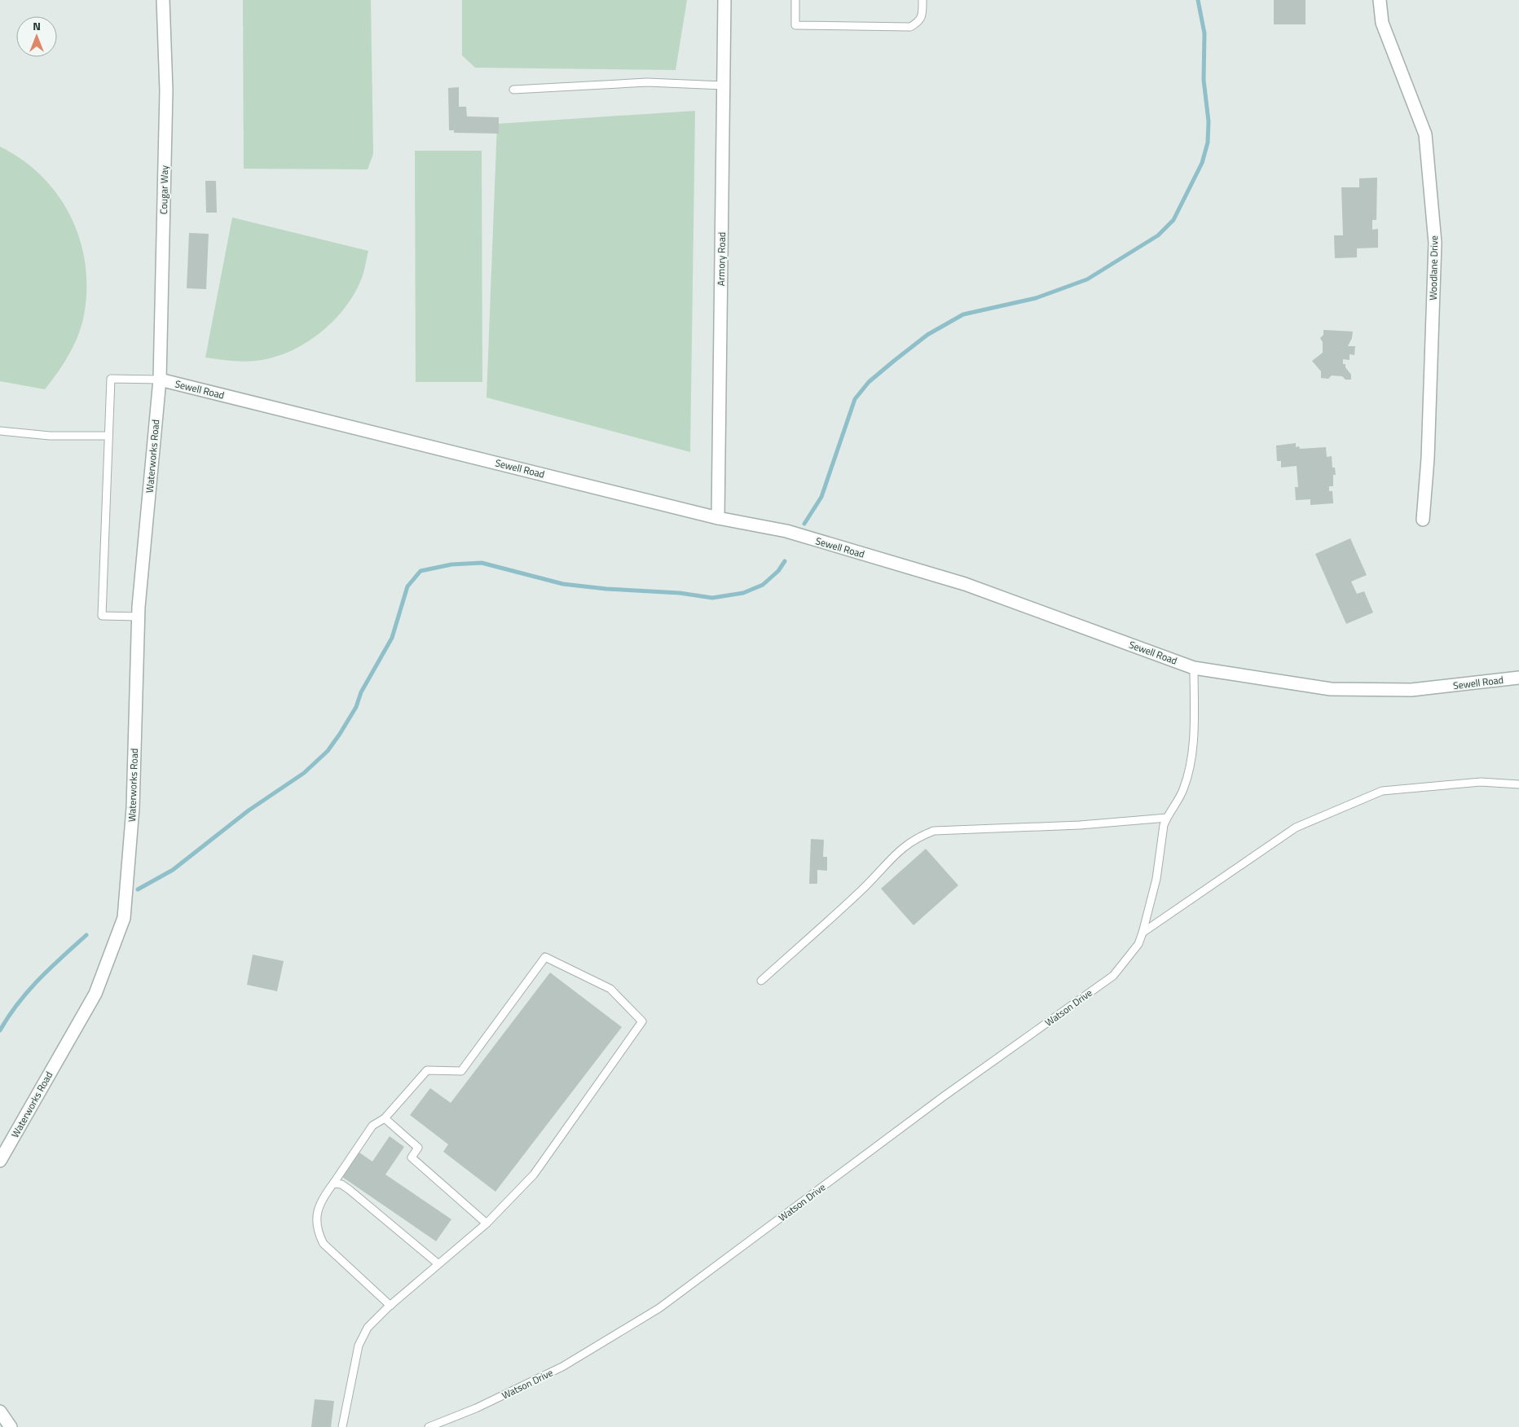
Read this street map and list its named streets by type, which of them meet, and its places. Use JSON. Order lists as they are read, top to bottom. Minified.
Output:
{"streets":{"street":["Cougar Way","Armory Road","Woodlane Drive","Sewell Road","Waterworks Road"],"lane":["Watson Drive"]},"crossings":[["Cougar Way","Sewell Road"],["Cougar Way","Waterworks Road"],["Armory Road","Sewell Road"],["Sewell Road","Waterworks Road"]],"north":"top"}
